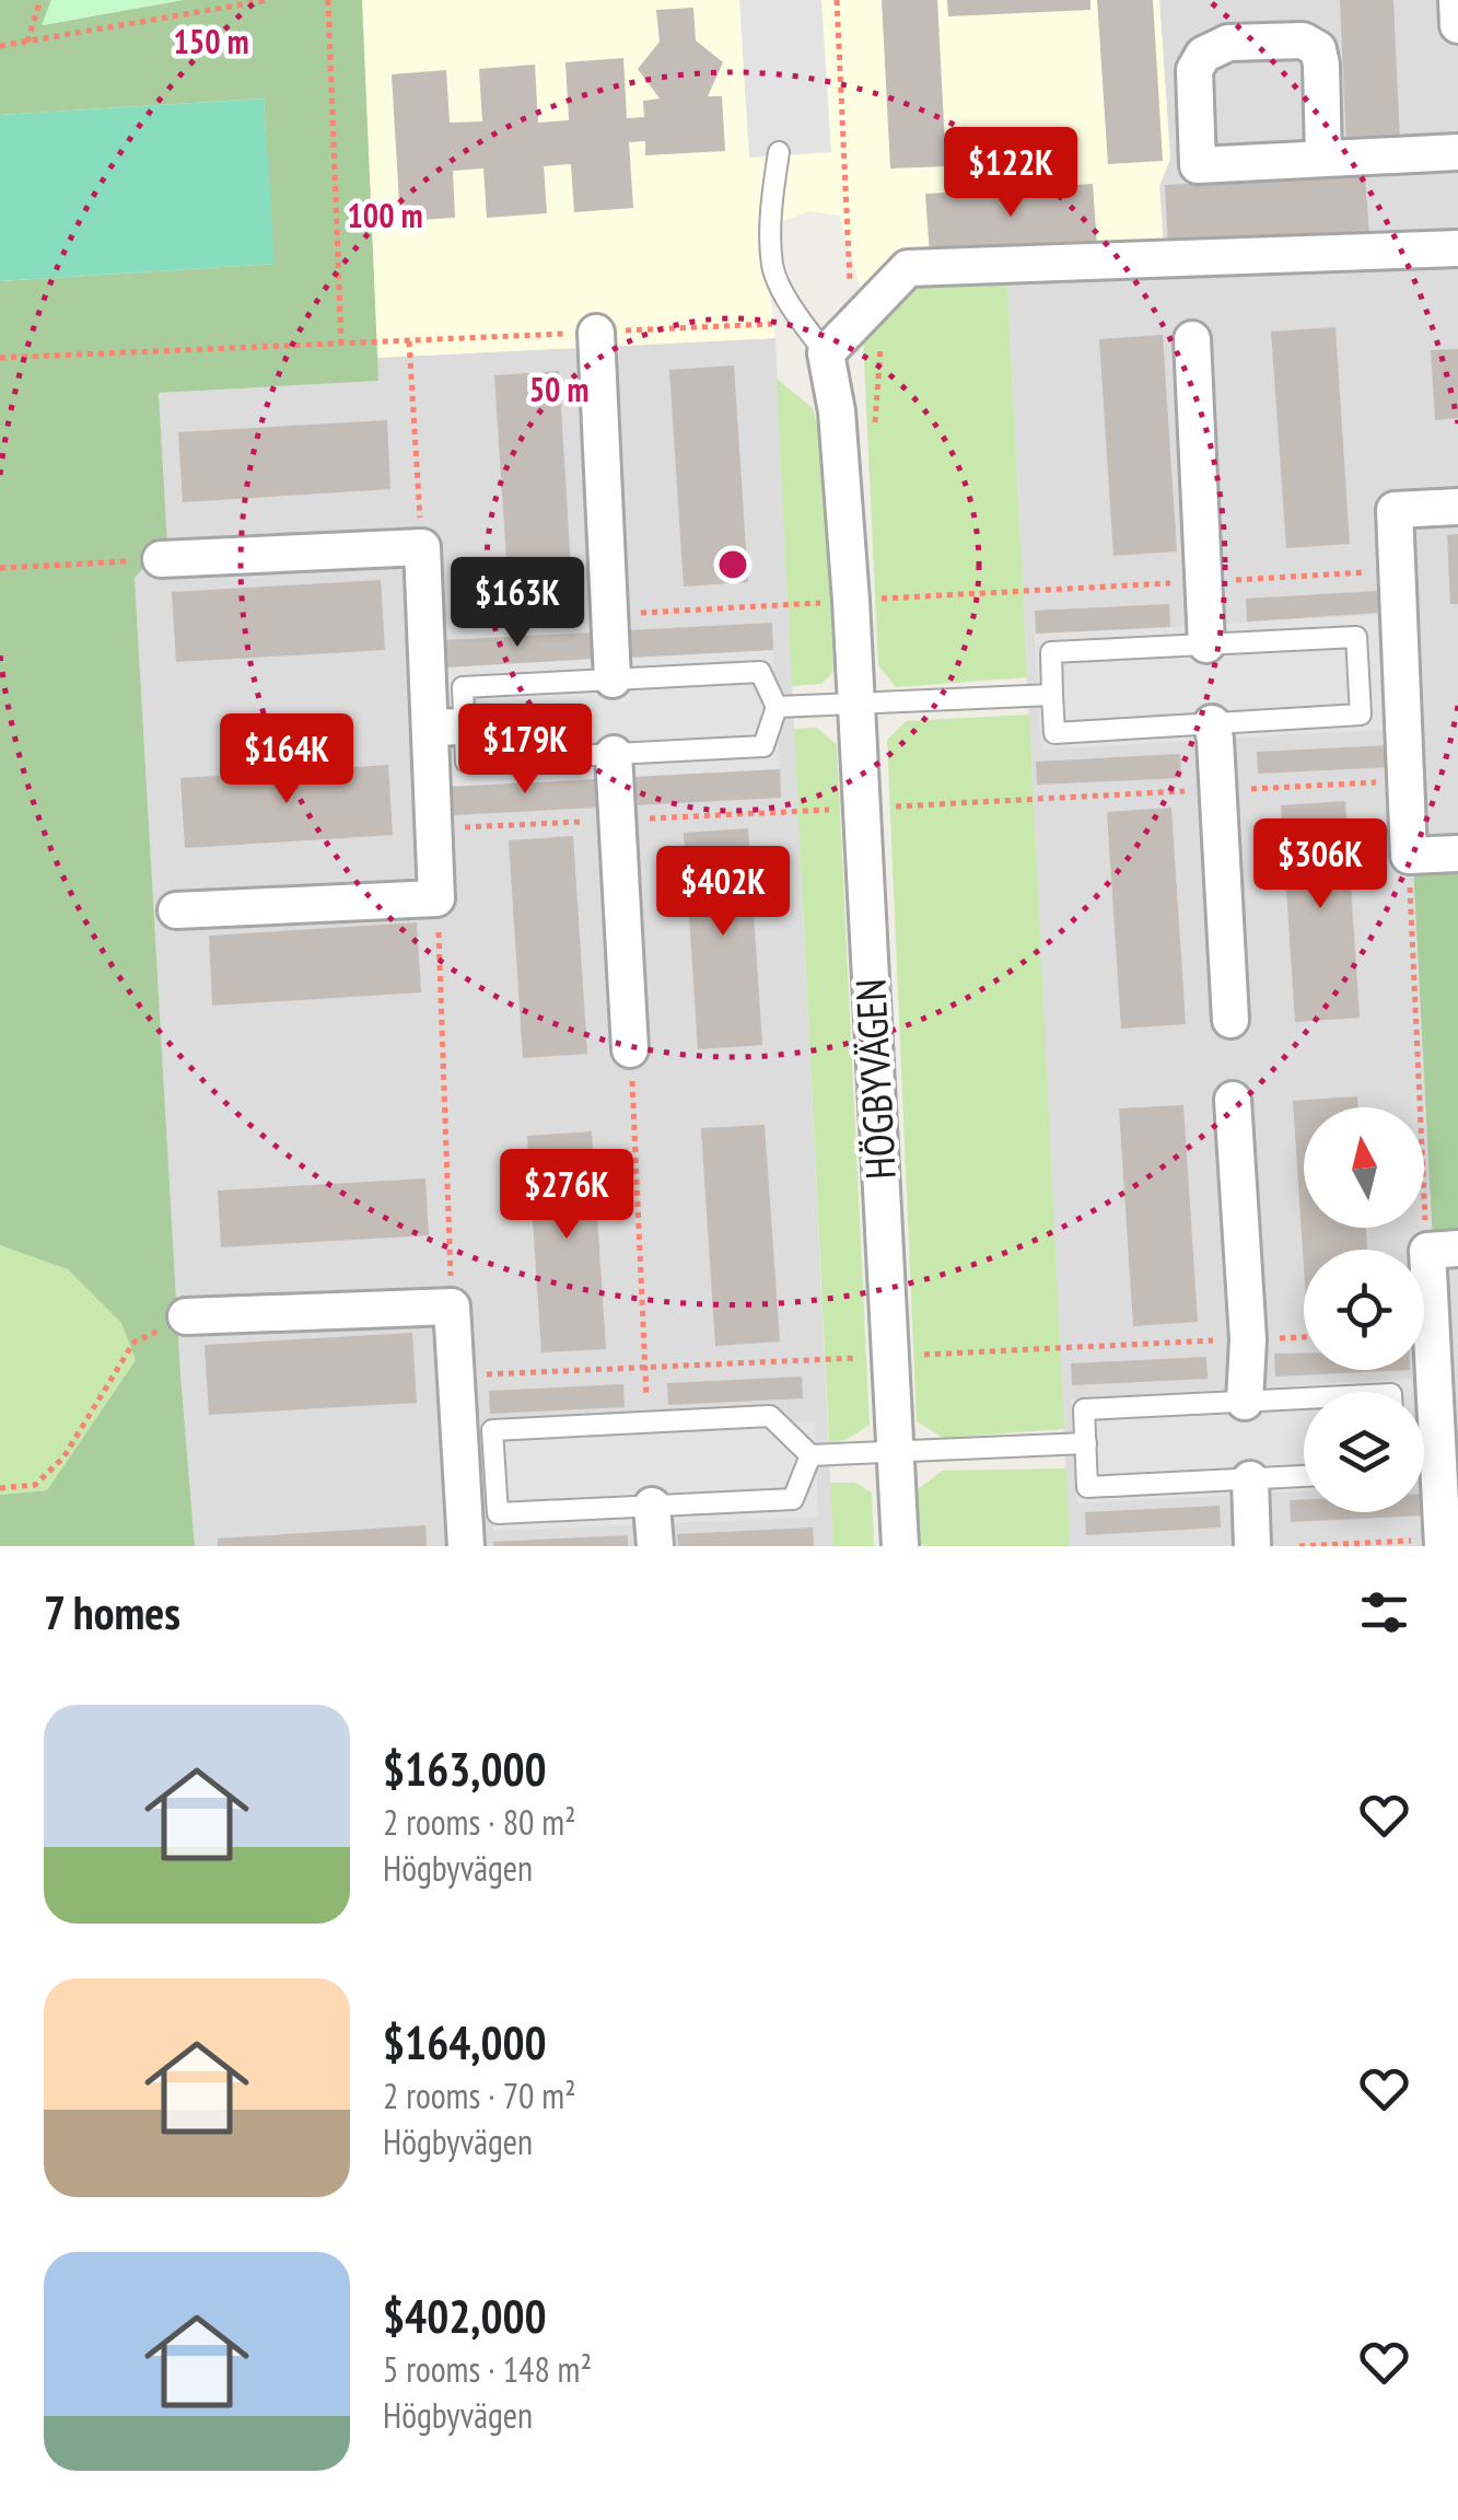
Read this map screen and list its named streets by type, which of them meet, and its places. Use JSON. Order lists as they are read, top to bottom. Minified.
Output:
{"streets":{"street":["HÖGBYVÄGEN"]},"north":"top","page":{"price":["$122K","$163K","$179K","$164K","$306K","$402K","$276K"],"heading":"7 homes","list":[{"name":"$163,000","note":"2 rooms · 80 m² · Högbyvägen"},{"name":"$164,000","note":"2 rooms · 70 m² · Högbyvägen"},{"name":"$402,000","note":"5 rooms · 148 m² · Högbyvägen"}]},"rings":["150 m","100 m","50 m"]}
